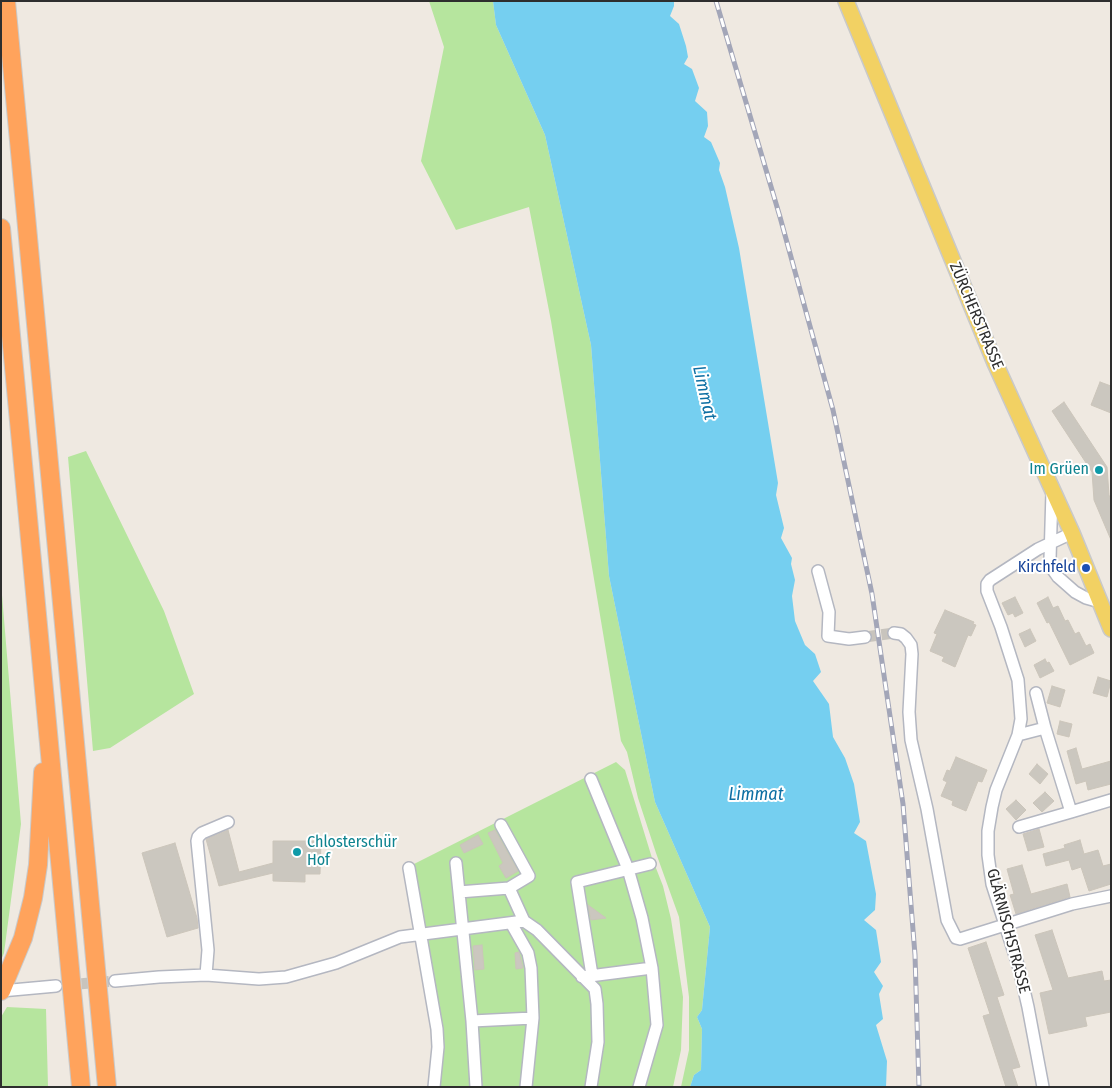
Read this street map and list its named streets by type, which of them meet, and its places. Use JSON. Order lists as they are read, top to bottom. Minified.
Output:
{"streets":{"main road":["ZÜRCHERSTRASSE"],"street":["GLÄRNISCHSTRASSE"]},"crossings":[["ZÜRCHERSTRASSE","GLÄRNISCHSTRASSE"]],"water":["Limmat"],"places":["Im Grüen","Kirchfeld","Chlosterschür Hof"]}
